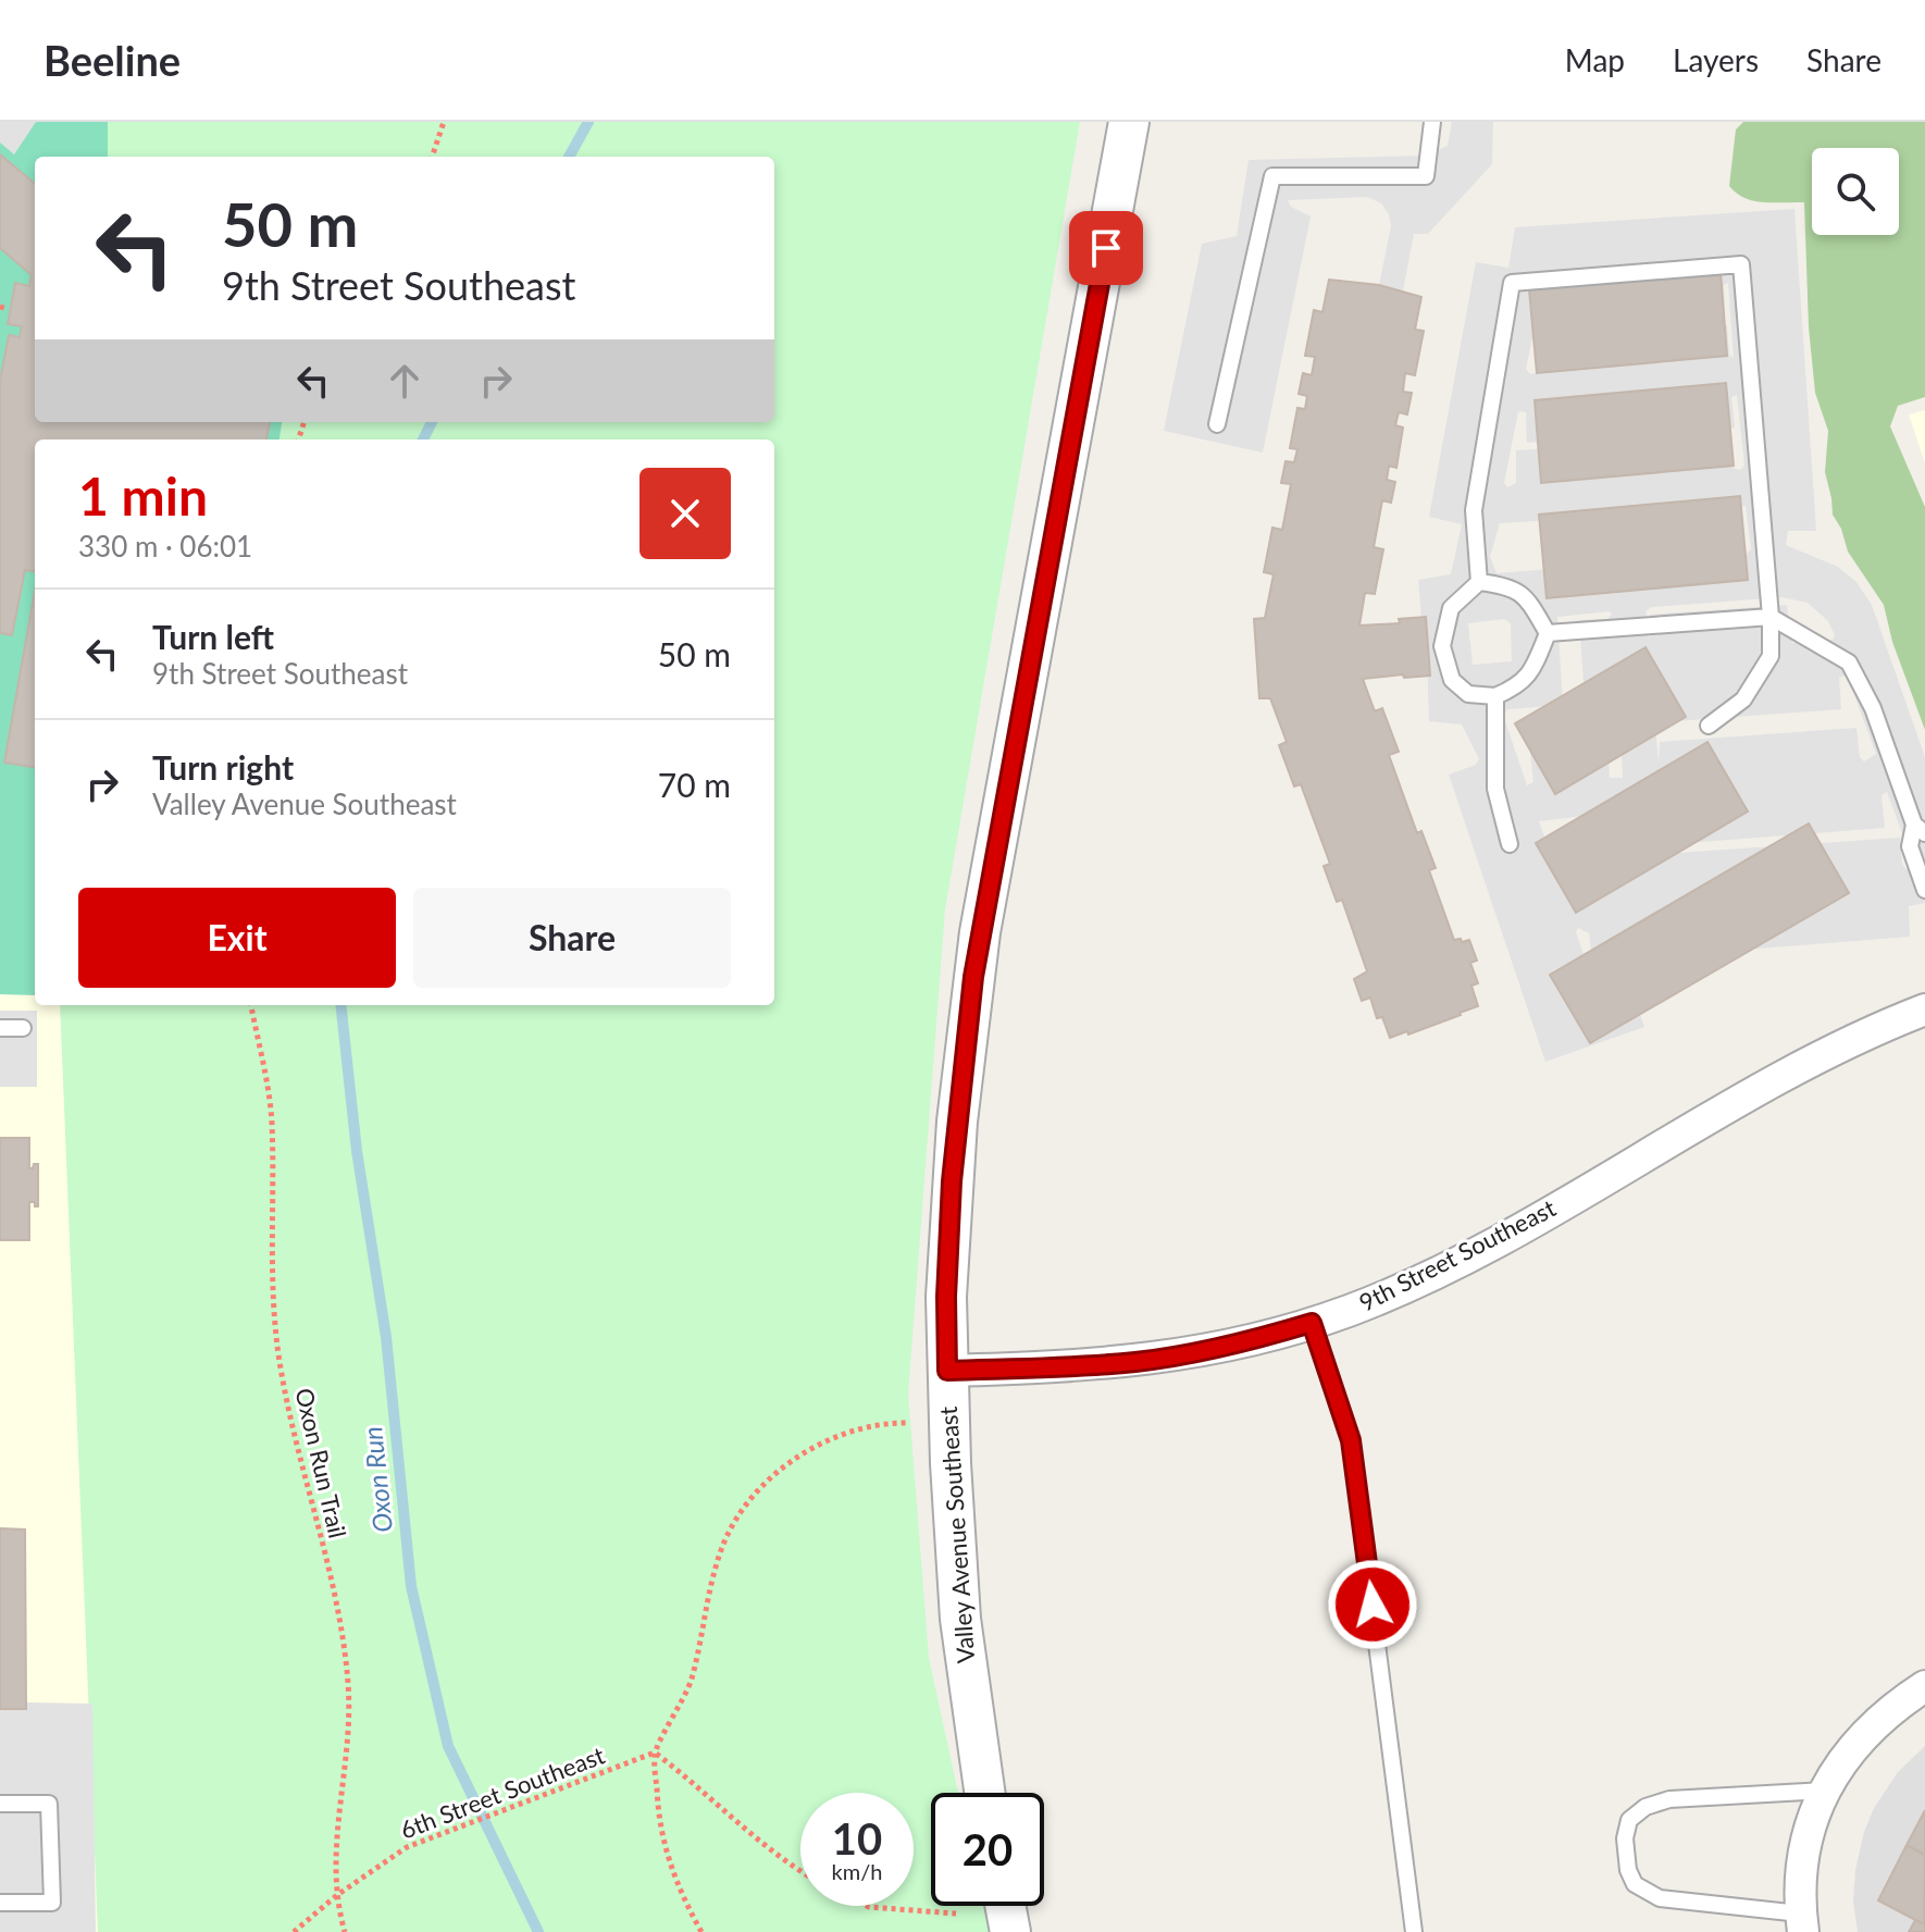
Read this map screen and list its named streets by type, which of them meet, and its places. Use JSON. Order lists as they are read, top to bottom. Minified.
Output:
{"streets":{"street":["9th Street Southeast","Valley Avenue Southeast"],"path":["Oxon Run Trail","6th Street Southeast"]},"crossings":[["9th Street Southeast","Valley Avenue Southeast"],["Oxon Run Trail","6th Street Southeast"]],"water":["Oxon Run"],"page":{"header":"Beeline","nav":["Map","Layers","Share"],"turn":["50 m","9th Street Southeast"],"heading":["1 min","330 m · 06:01"],"list":[{"name":"Turn left","note":"9th Street Southeast","value":"50 m"},{"name":"Turn right","note":"Valley Avenue Southeast","value":"70 m"}],"buttons":["Exit","Share"],"speed":"10 km/h","limit":"20"}}
